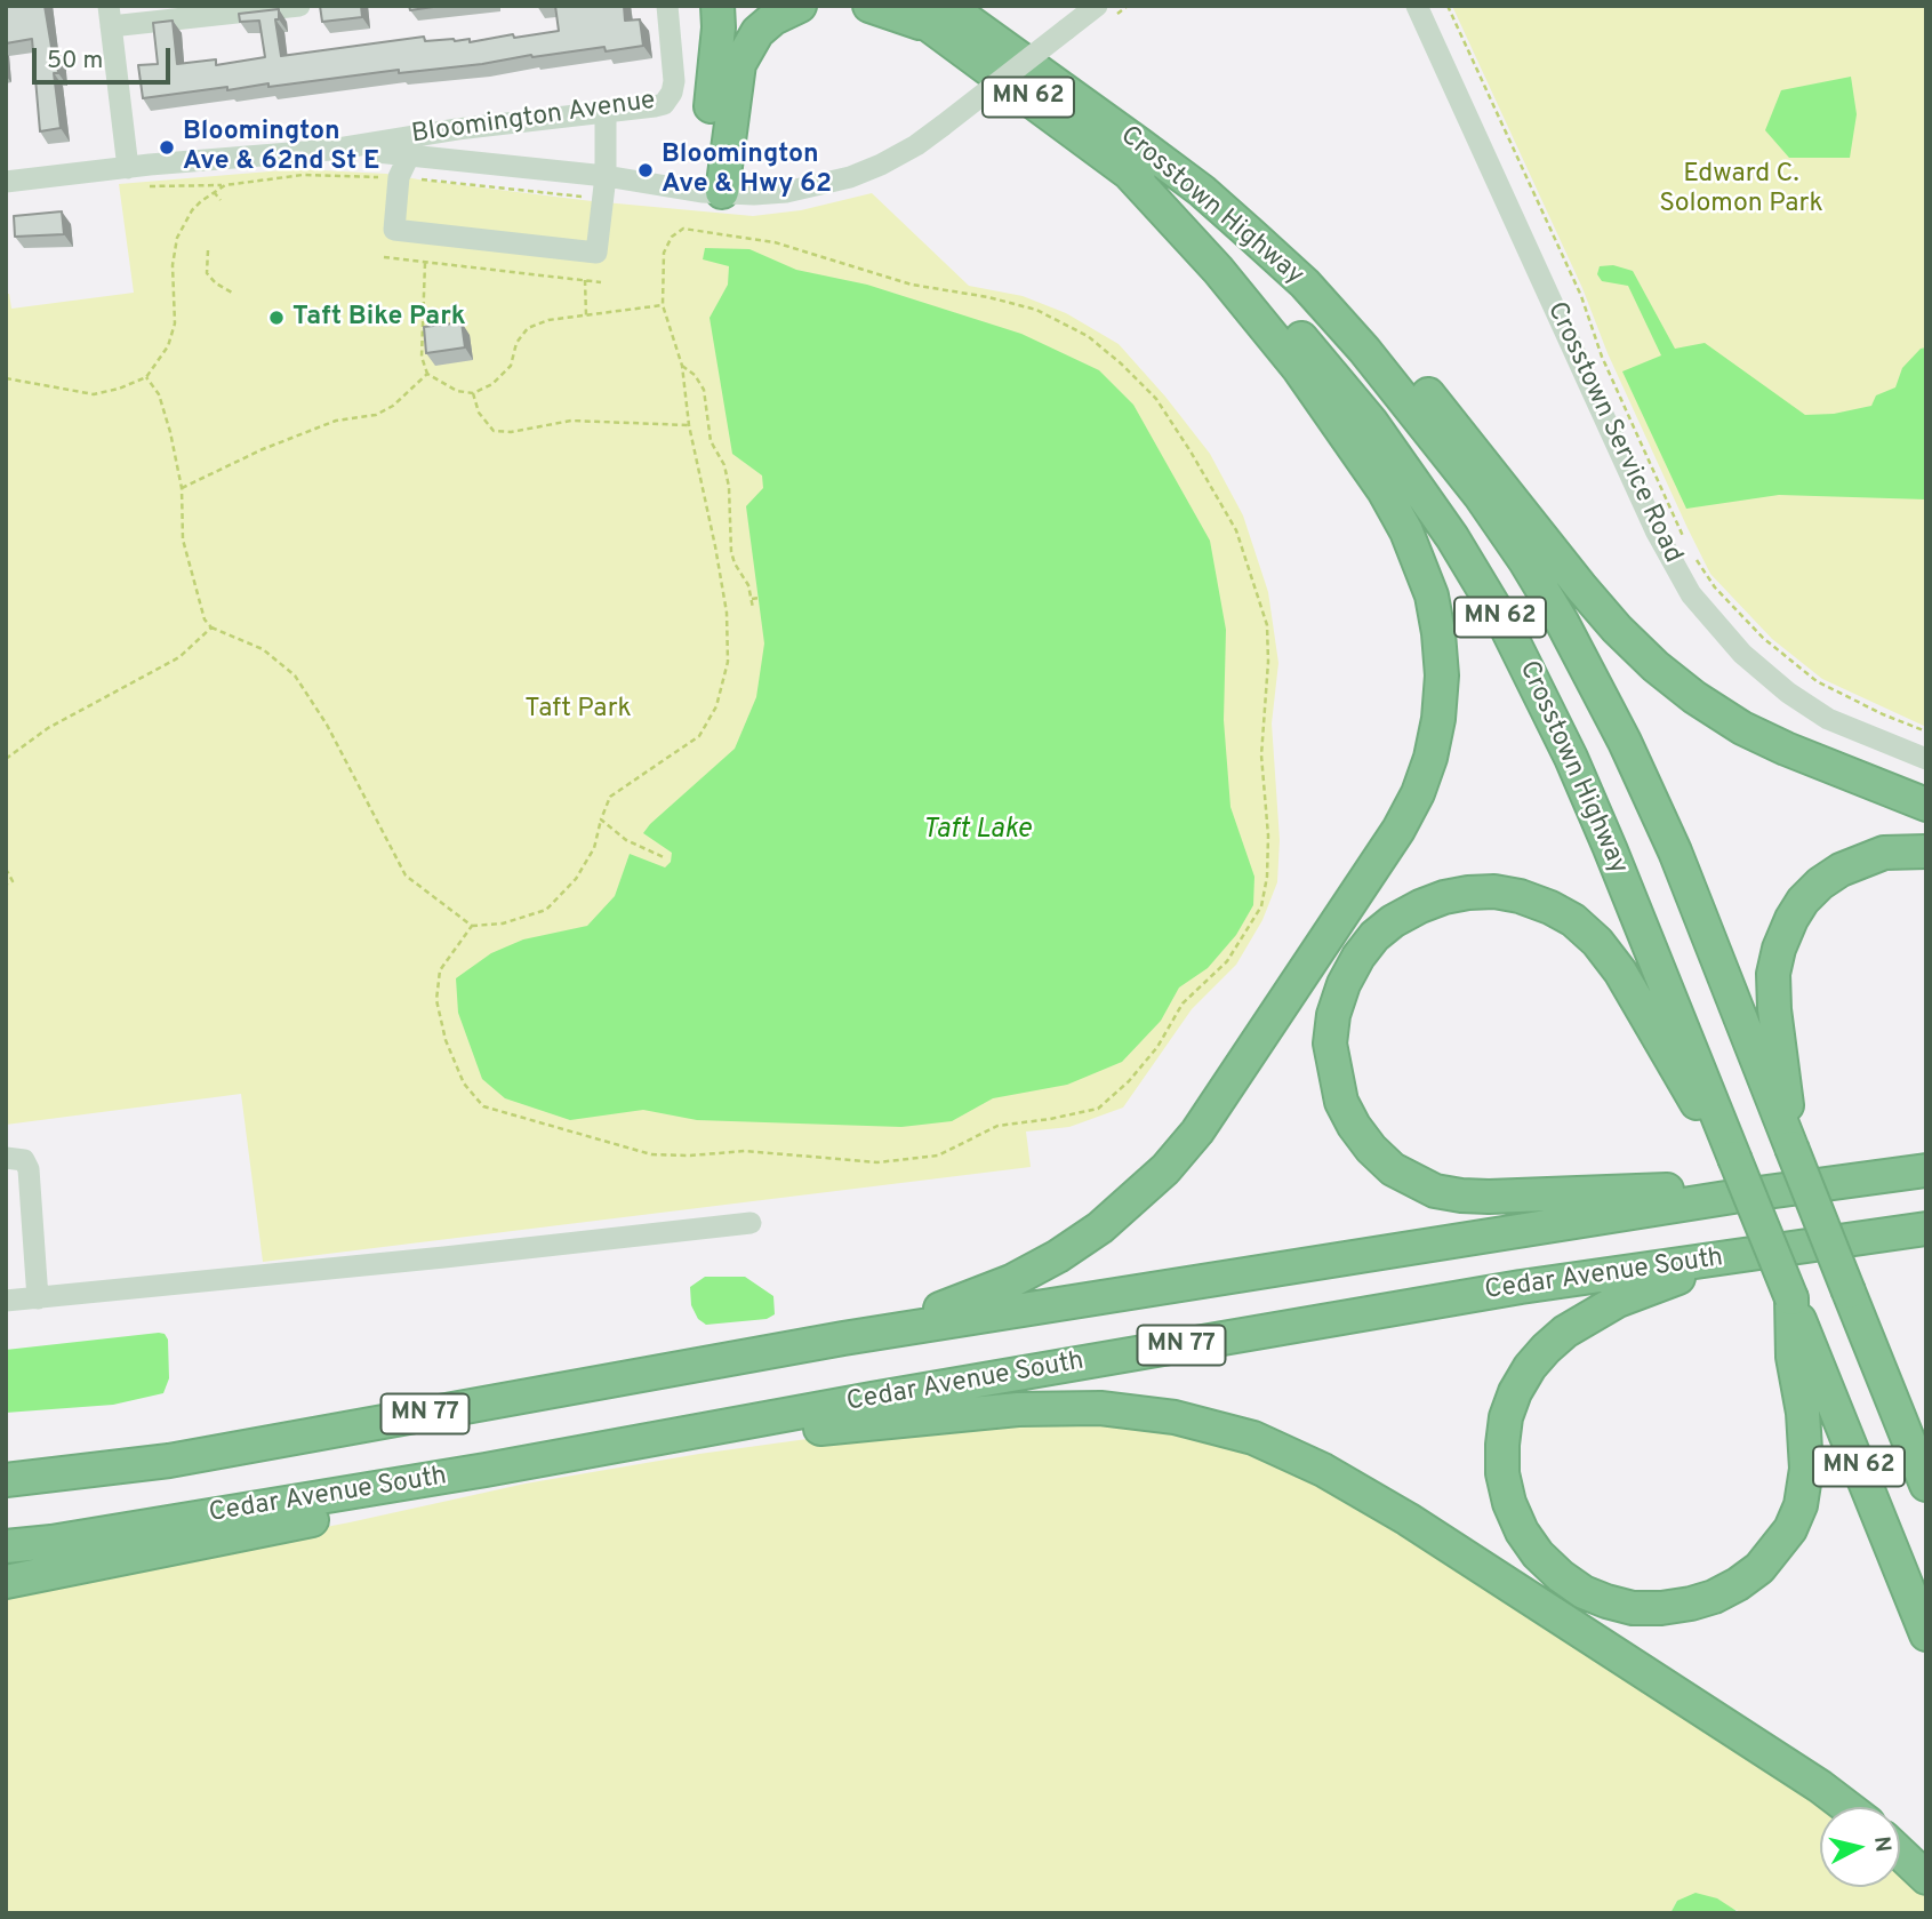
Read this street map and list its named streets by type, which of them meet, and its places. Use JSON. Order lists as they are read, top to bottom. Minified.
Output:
{"streets":{"highway":["MN 62","Crosstown Highway","Cedar Avenue South","MN 77"],"street":["Bloomington Avenue","Crosstown Service Road"]},"water":["Taft Lake"],"parks":["Edward C. Solomon Park","Taft Park"],"places":["Bloomington Ave & 62nd St E","Bloomington Ave & Hwy 62","Taft Bike Park"],"scale_bar":"50 m","north":"right"}
